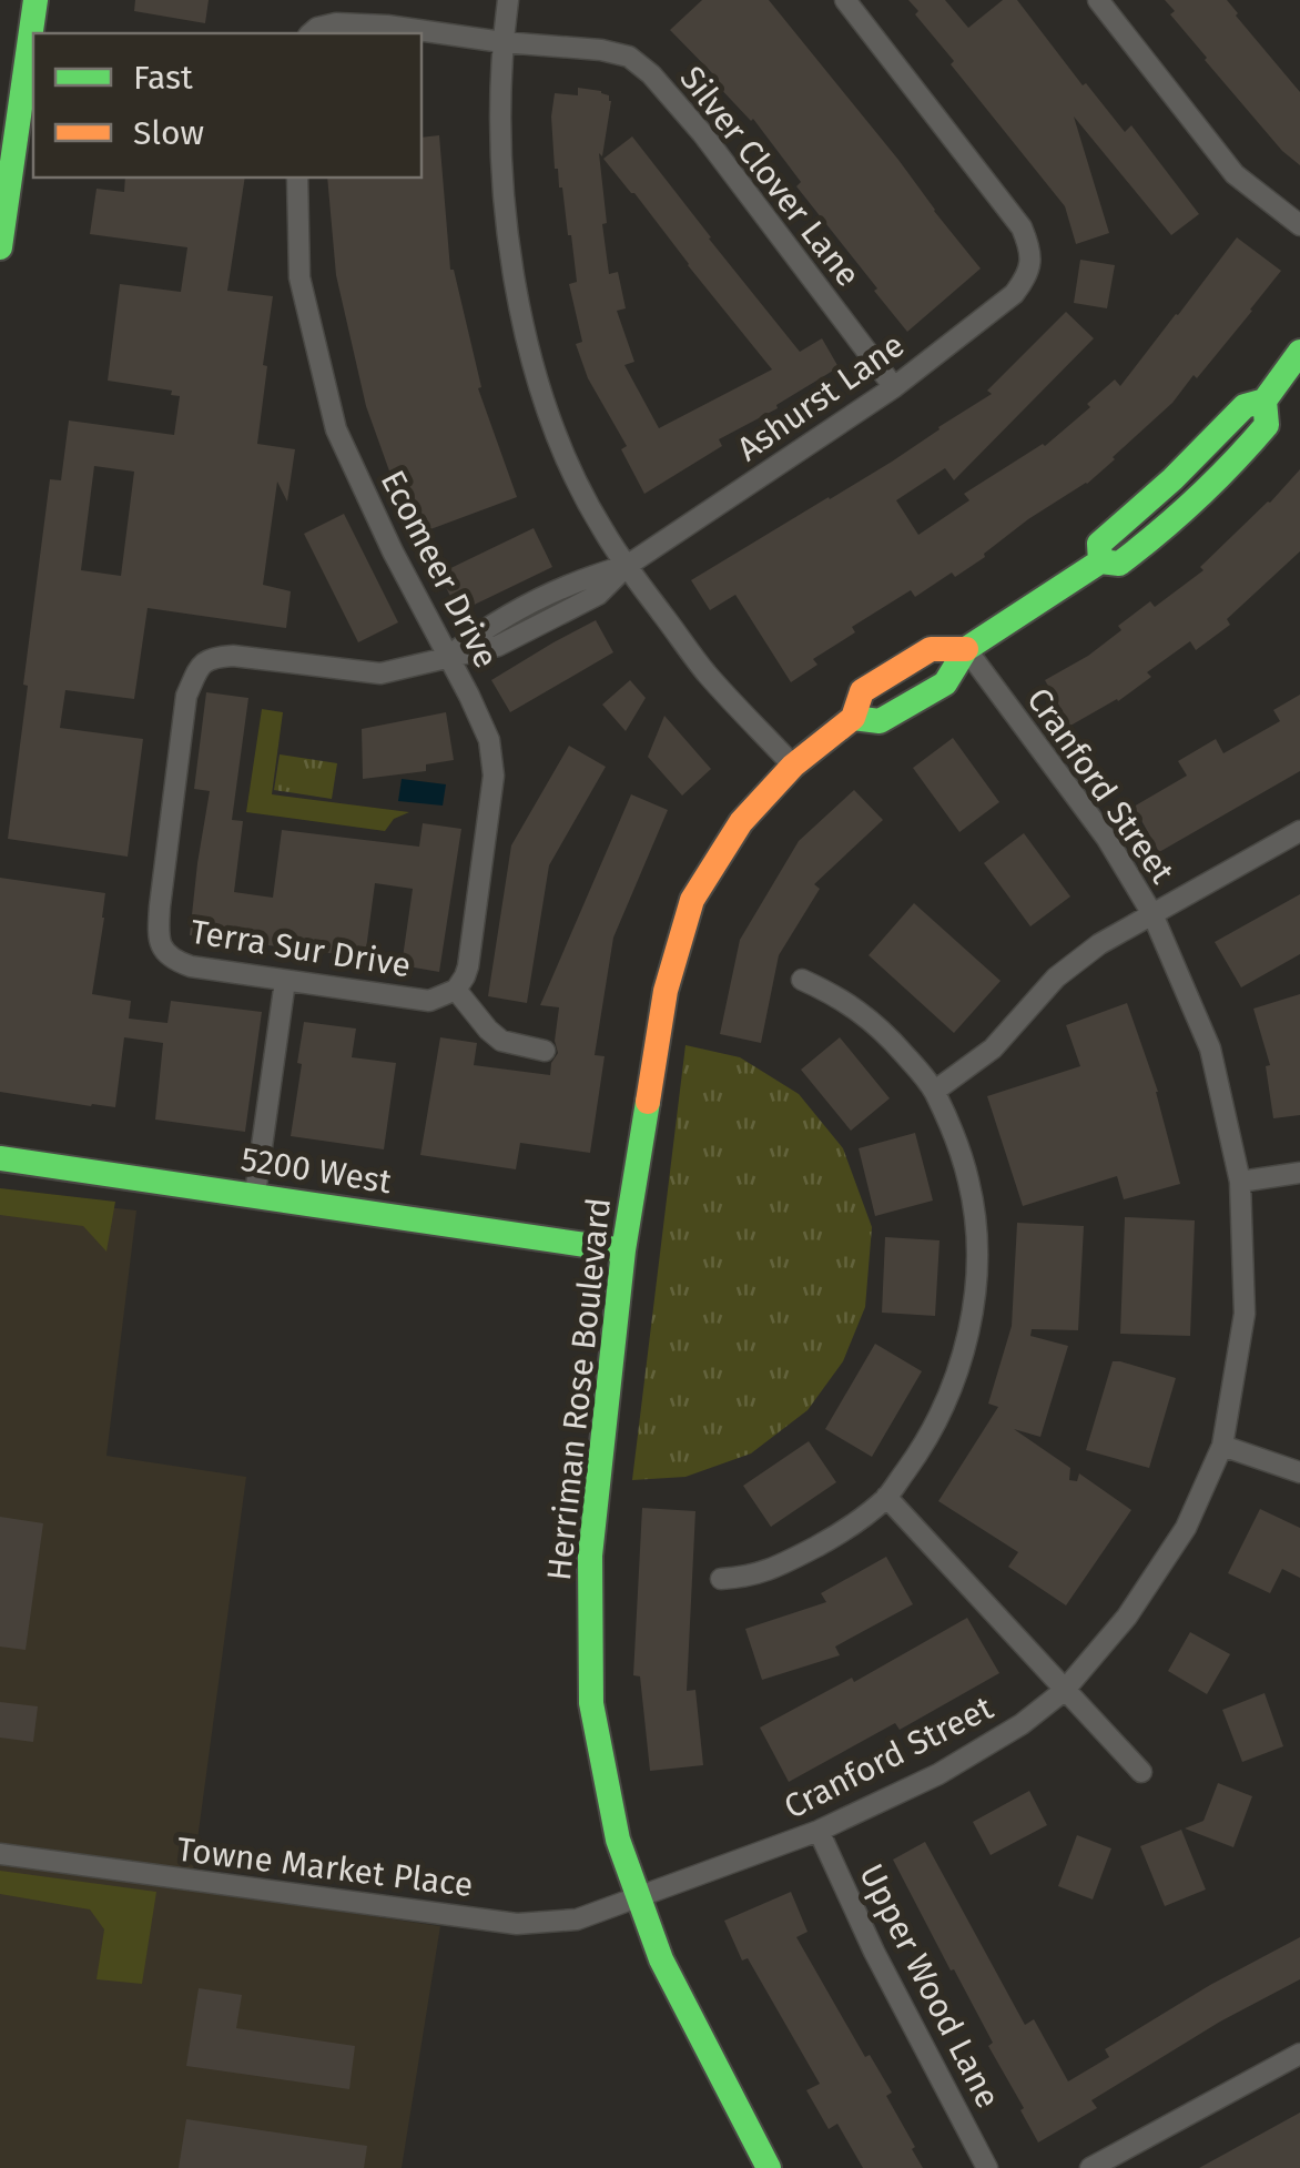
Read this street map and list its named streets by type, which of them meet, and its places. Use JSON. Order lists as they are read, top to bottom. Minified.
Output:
{"streets":{"street":["Silver Clover Lane","Ashurst Lane","Ecomeer Drive","Cranford Street","Terra Sur Drive","5200 West","Herriman Rose Boulevard","Towne Market Place","Upper Wood Lane"]},"crossings":[["Silver Clover Lane","Ashurst Lane"],["Ashurst Lane","Ecomeer Drive"],["Ashurst Lane","Terra Sur Drive"],["Ecomeer Drive","Terra Sur Drive"],["Cranford Street","Herriman Rose Boulevard"],["Cranford Street","Towne Market Place"],["Cranford Street","Upper Wood Lane"],["5200 West","Herriman Rose Boulevard"],["Herriman Rose Boulevard","Towne Market Place"]],"legend":["Fast","Slow"]}
